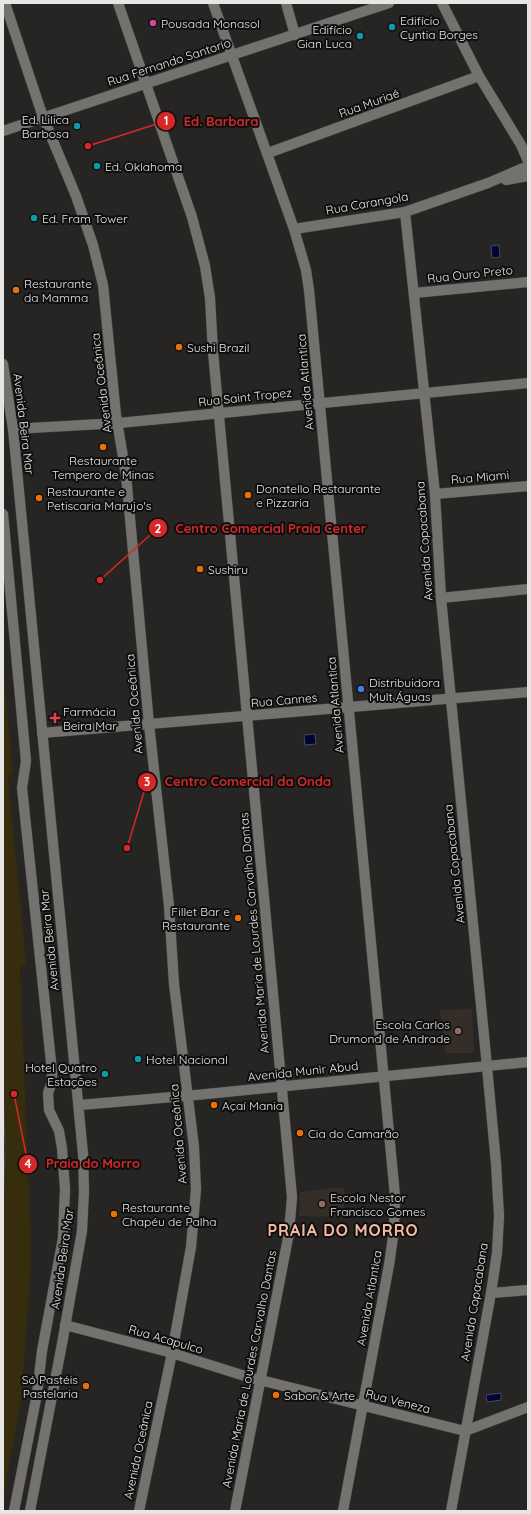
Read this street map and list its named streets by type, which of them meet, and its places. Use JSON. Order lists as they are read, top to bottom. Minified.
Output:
{"streets":{"street":["Rua Fernando Santorio","Rua Muriaé","Rua Carangola","Rua Ouro Preto","Avenida Atlantica","Avenida Oceânica","Rua Saint Tropez","Avenida Beira Mar","Rua Miami","Avenida Copacabana","Rua Cannes","Avenida Maria de Lourdes Carvalho Dantas","Avenida Munir Abud","Rua Acapulco","Rua Veneza"]},"crossings":[["Rua Fernando Santorio","Avenida Atlantica"],["Rua Fernando Santorio","Avenida Oceânica"],["Rua Fernando Santorio","Avenida Maria de Lourdes Carvalho Dantas"],["Rua Muriaé","Avenida Atlantica"],["Rua Carangola","Avenida Atlantica"],["Rua Carangola","Avenida Copacabana"],["Rua Ouro Preto","Avenida Copacabana"],["Avenida Atlantica","Rua Saint Tropez"],["Avenida Atlantica","Rua Cannes"],["Avenida Atlantica","Avenida Munir Abud"],["Avenida Atlantica","Rua Veneza"],["Avenida Oceânica","Rua Saint Tropez"],["Avenida Oceânica","Rua Cannes"],["Avenida Oceânica","Avenida Munir Abud"],["Avenida Oceânica","Rua Acapulco"],["Rua Saint Tropez","Avenida Beira Mar"],["Rua Saint Tropez","Avenida Copacabana"],["Rua Saint Tropez","Avenida Maria de Lourdes Carvalho Dantas"],["Avenida Beira Mar","Rua Cannes"],["Avenida Beira Mar","Avenida Munir Abud"],["Avenida Beira Mar","Rua Acapulco"],["Rua Miami","Avenida Copacabana"],["Avenida Copacabana","Rua Cannes"],["Avenida Copacabana","Avenida Munir Abud"],["Avenida Copacabana","Rua Veneza"],["Rua Cannes","Avenida Maria de Lourdes Carvalho Dantas"],["Avenida Maria de Lourdes Carvalho Dantas","Avenida Munir Abud"],["Avenida Maria de Lourdes Carvalho Dantas","Rua Acapulco"],["Avenida Maria de Lourdes Carvalho Dantas","Rua Veneza"],["Rua Acapulco","Rua Veneza"]],"districts":["PRAIA DO MORRO"],"places":{"other":["Pousada Monasol","Edifício Cyntia Borges","Edifício Gian Luca","Ed. Lilica Barbosa","Ed. Barbara","Ed. Oklahoma","Ed. Fram Tower","Restaurante da Mamma","Sushi Brazil","Restaurante Tempero de Minas","Donatello Restaurante e Pizzaria","Restaurante e Petiscaria Marujo's","Sushiru","Centro Comercial Praia Center","Distribuidora Mult Águas","Centro Comercial da Onda","Fillet Bar e Restaurante","Escola Carlos Drumond de Andrade","Hotel Nacional","Hotel Quatro Estações","Praia do Morro","Açaí Mania","Cia do Camarão","Escola Nestor Francisco Gomes","Restaurante Chapéu de Palha","Só Pastéis Pastelaria","Sabor & Arte"],"health":["Farmácia Beira Mar"]}}
